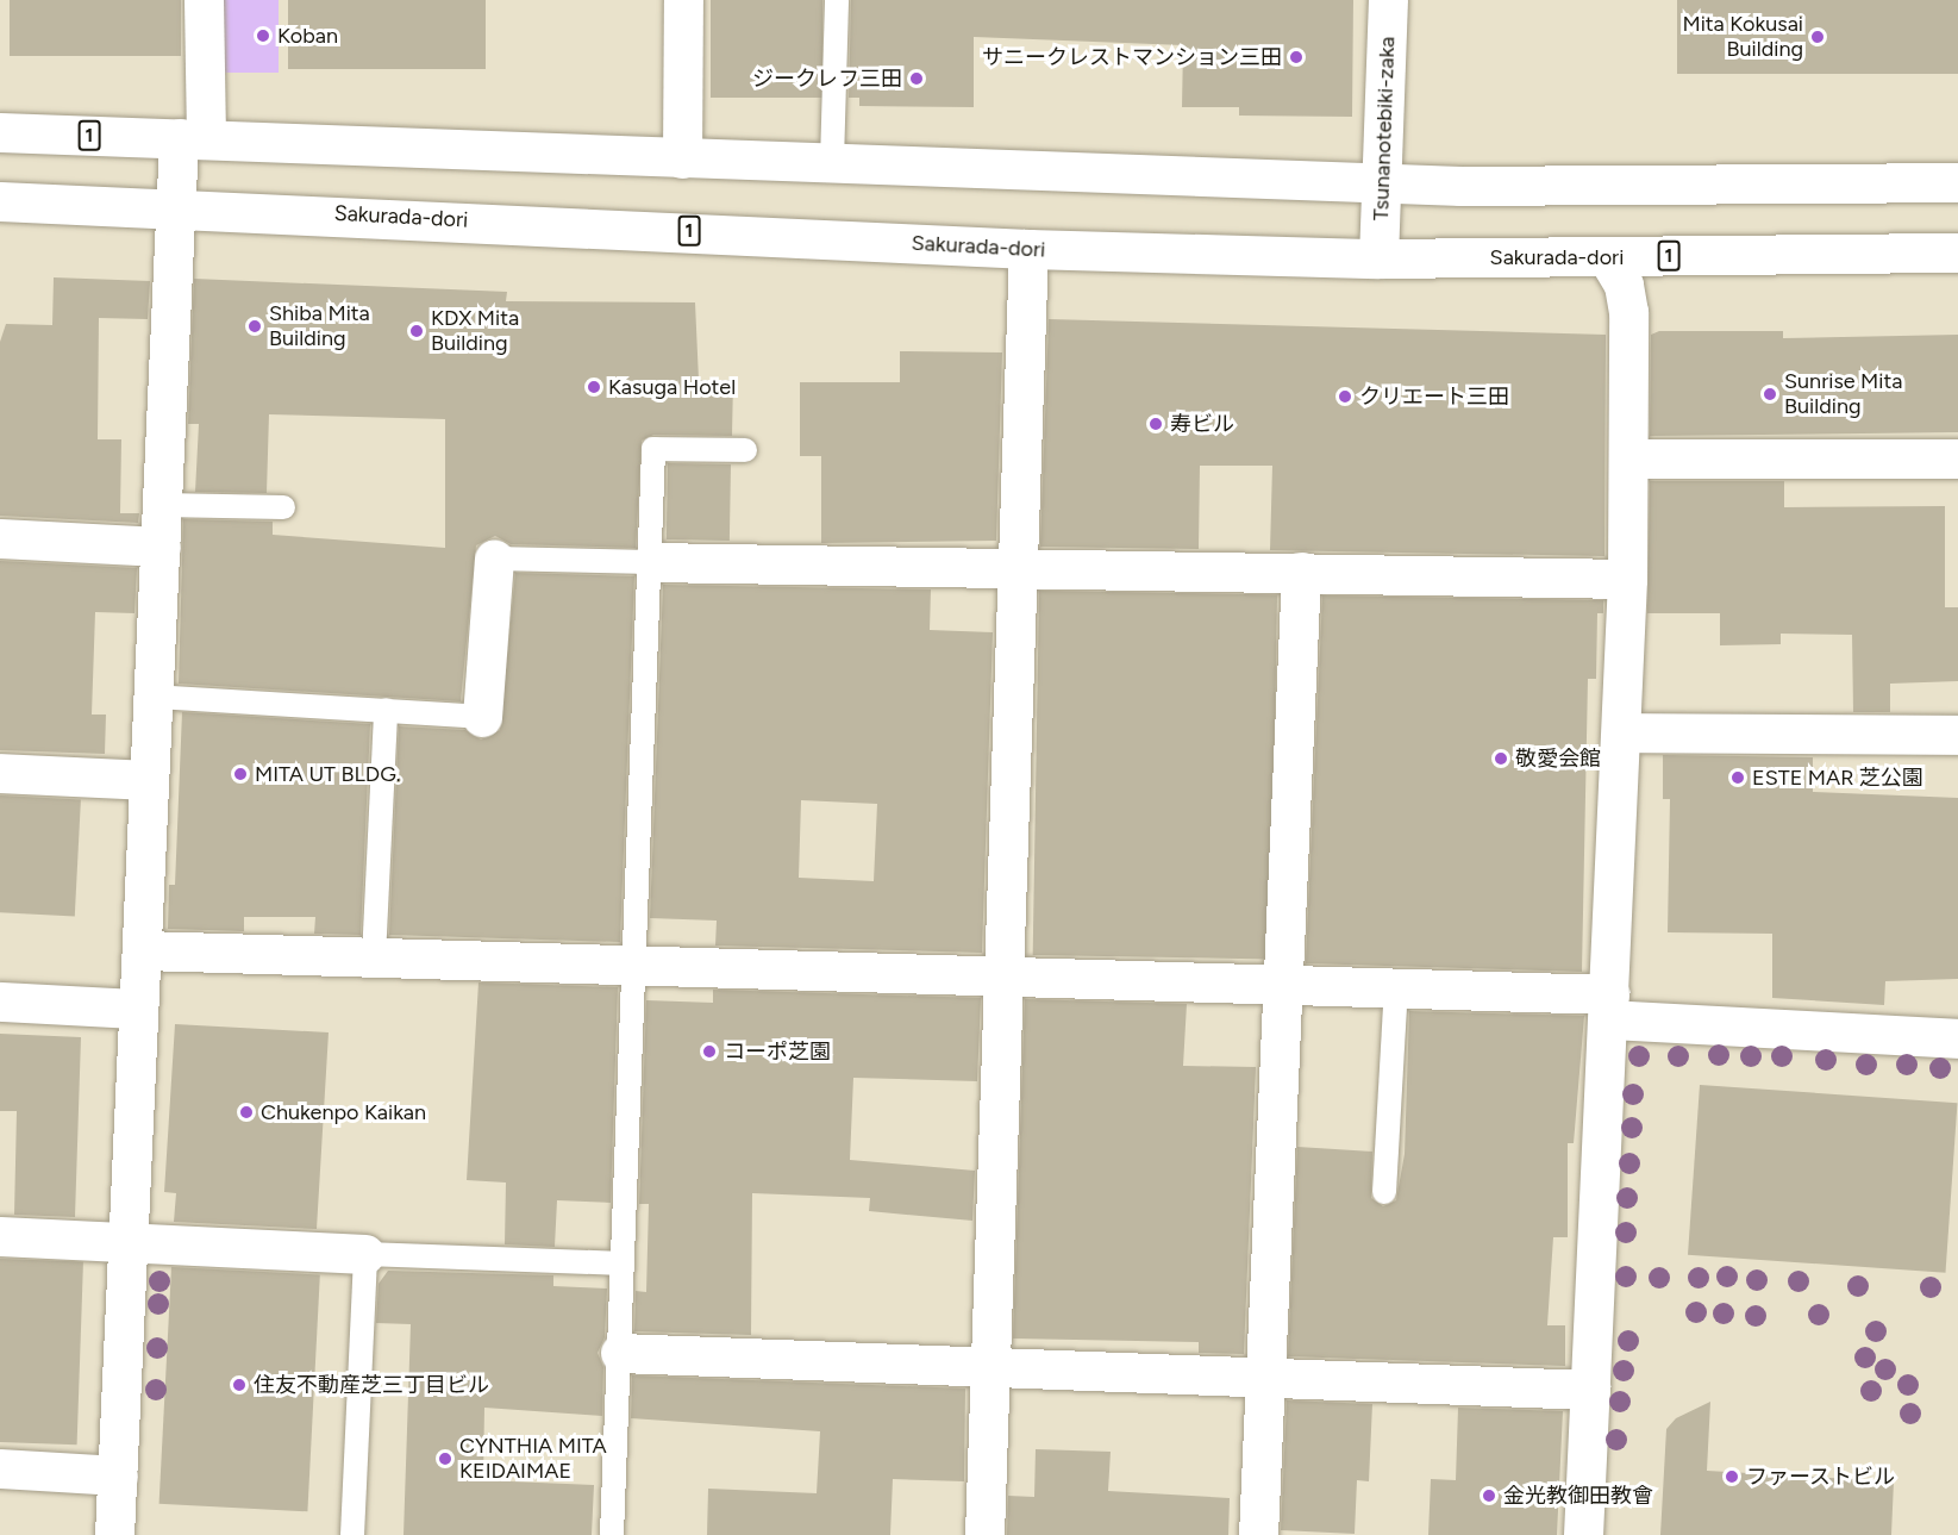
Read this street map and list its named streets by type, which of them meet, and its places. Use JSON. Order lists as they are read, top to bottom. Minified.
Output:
{"streets":{"main road":["Tsunanotebiki-zaka","1","Sakurada-dori"]},"crossings":[["Tsunanotebiki-zaka","1"],["Tsunanotebiki-zaka","Sakurada-dori"]],"places":["Koban","Mita Kokusai Building","サニークレストマンション三田","ジークレフ三田","Shiba Mita Building","KDX Mita Building","Kasuga Hotel","Sunrise Mita Building","クリエート三田","寿ビル","敬愛会館","MITA UT BLDG.","ESTE MAR 芝公園","コーポ芝園","Chukenpo Kaikan","住友不動産芝三丁目ビル","CYNTHIA MITA KEIDAIMAE","ファーストビル","金光教御田教會"]}
